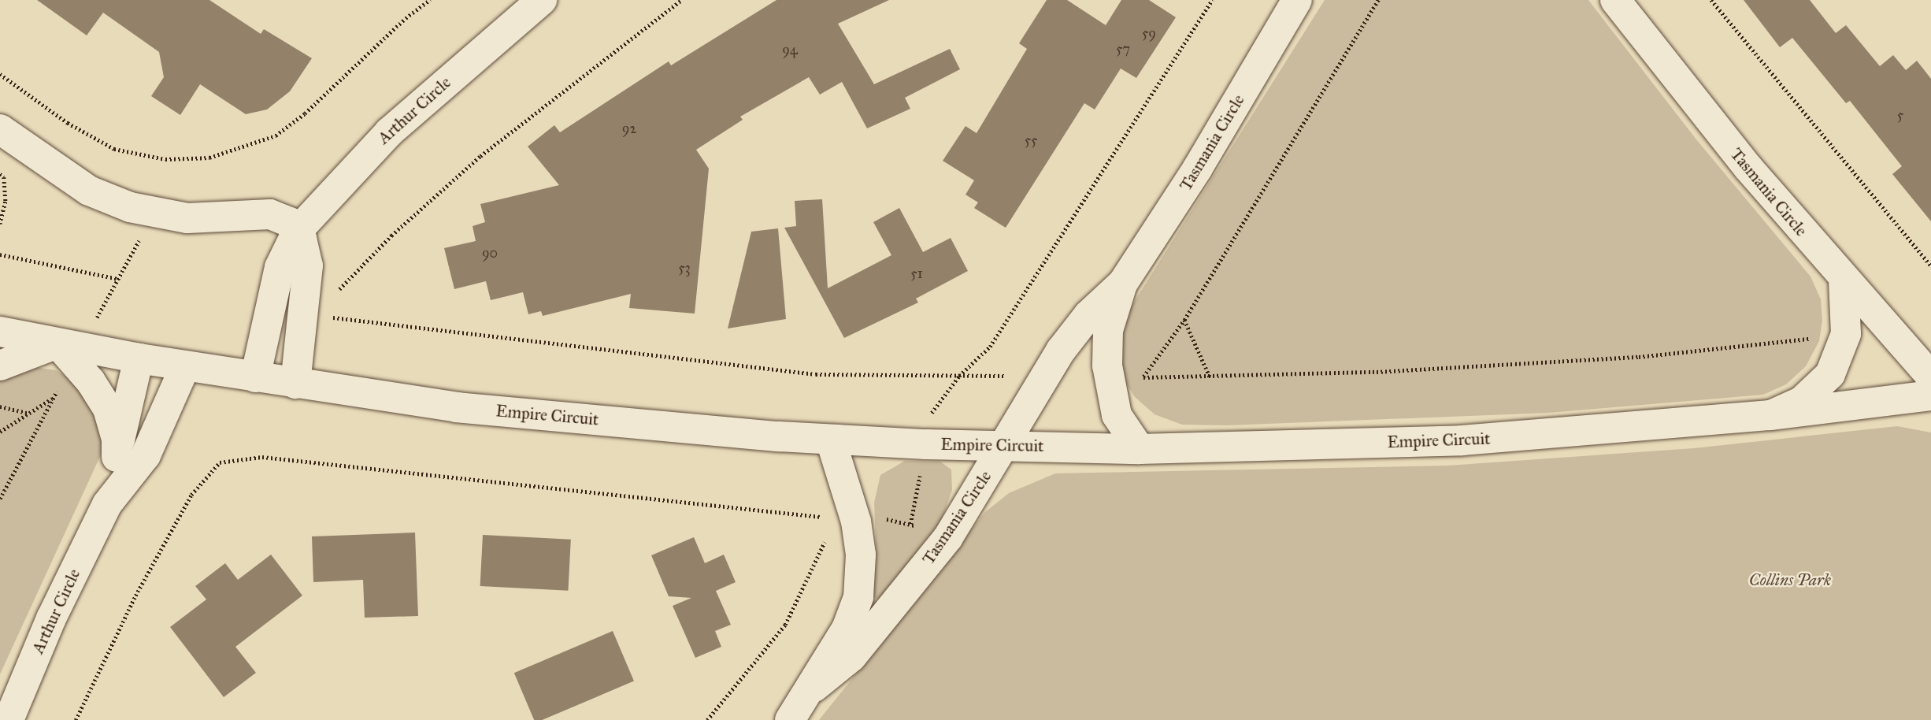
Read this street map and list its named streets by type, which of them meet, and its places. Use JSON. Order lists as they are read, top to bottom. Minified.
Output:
{"streets":{"street":["Arthur Circle","Tasmania Circle","Empire Circuit"]},"crossings":[["Arthur Circle","Empire Circuit"],["Tasmania Circle","Empire Circuit"]],"parks":["Collins Park"],"house_numbers":["59","57","94","5","92","55","90","53","51"]}
